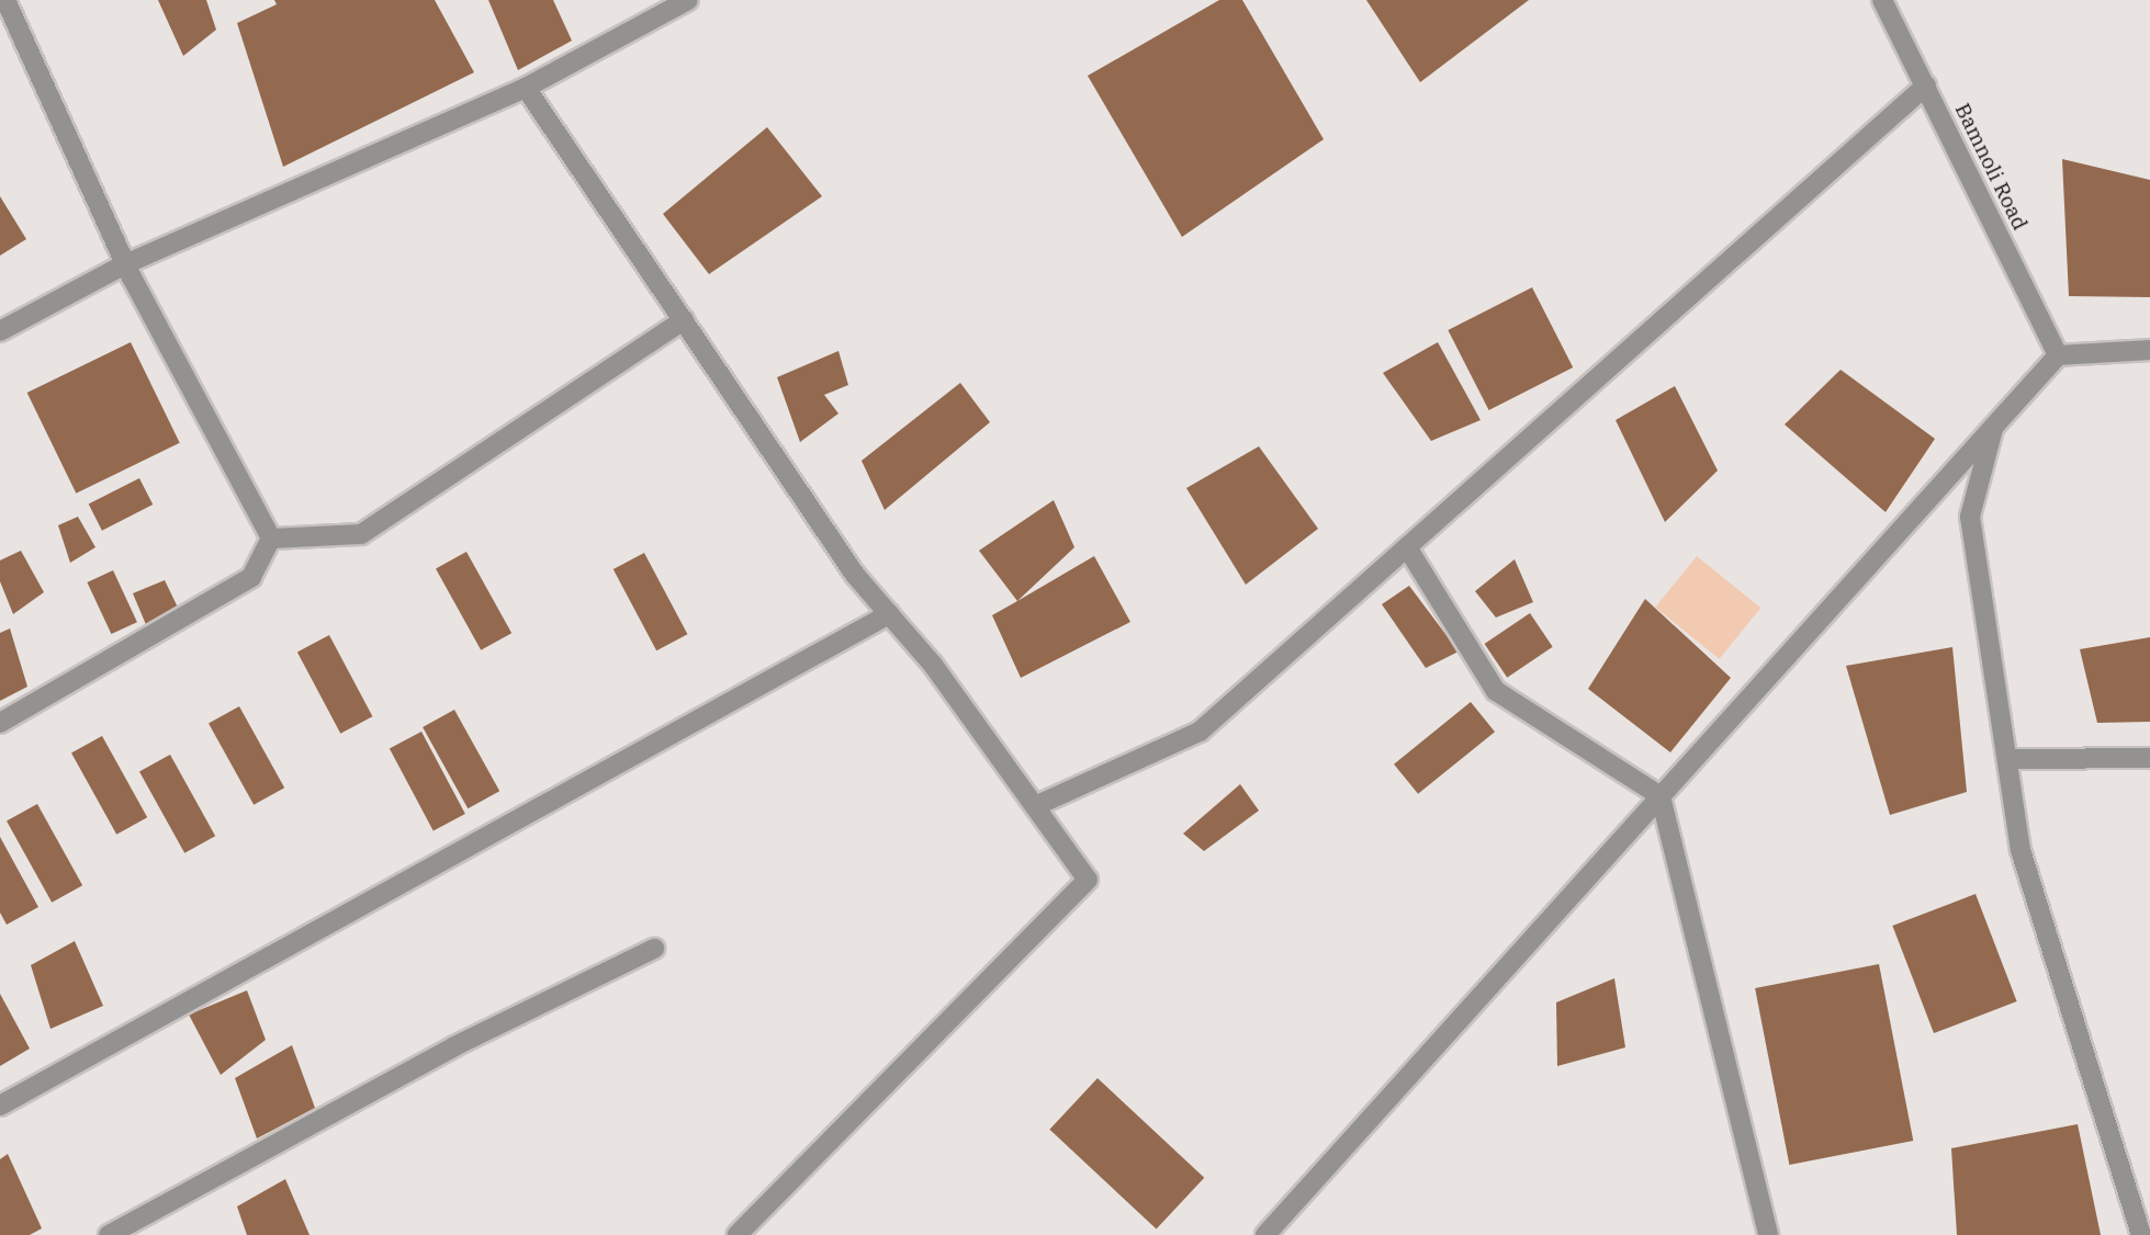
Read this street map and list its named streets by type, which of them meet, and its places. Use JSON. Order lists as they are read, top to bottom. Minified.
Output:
{"streets":{"street":["Bamnoli Road"]}}
